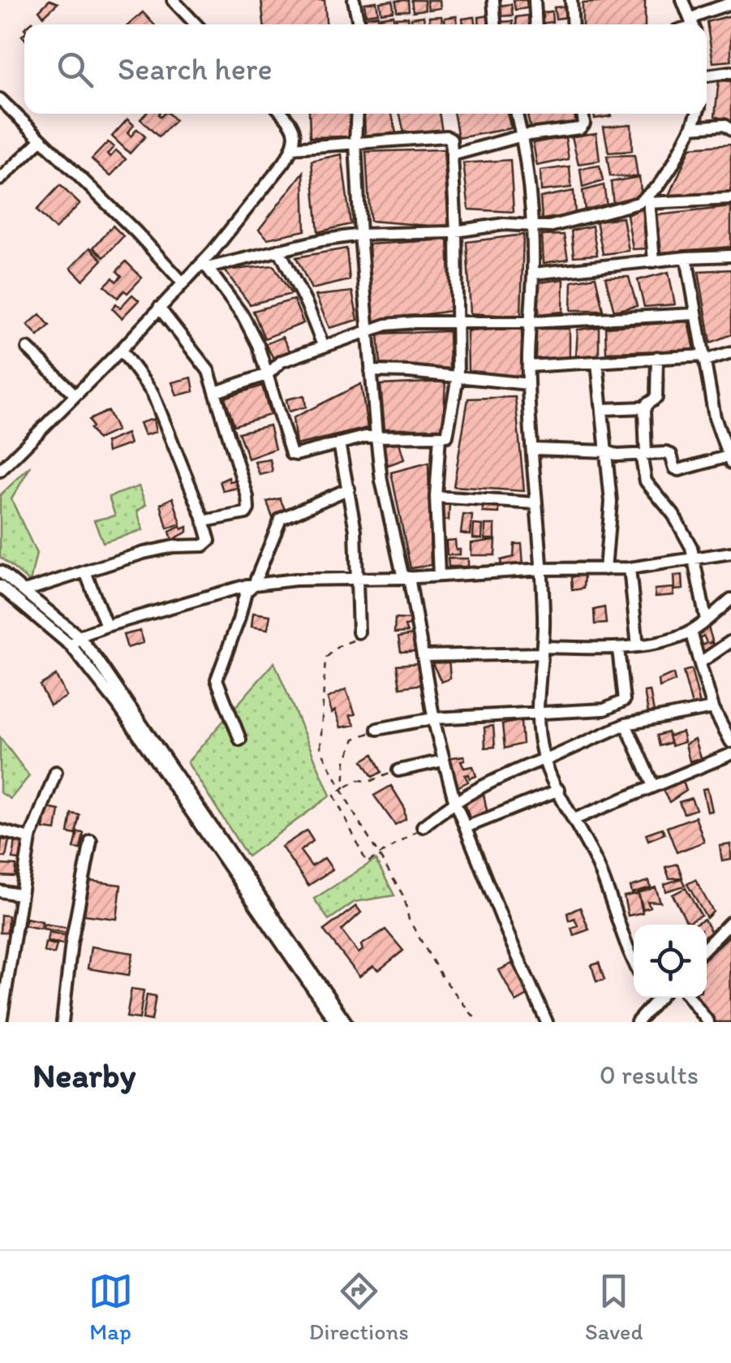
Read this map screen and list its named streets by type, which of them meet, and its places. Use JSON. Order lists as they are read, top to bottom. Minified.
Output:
{"page":{"search":"Search here","heading":["Nearby","0 results"],"nav":["Map","Directions","Saved"]}}
